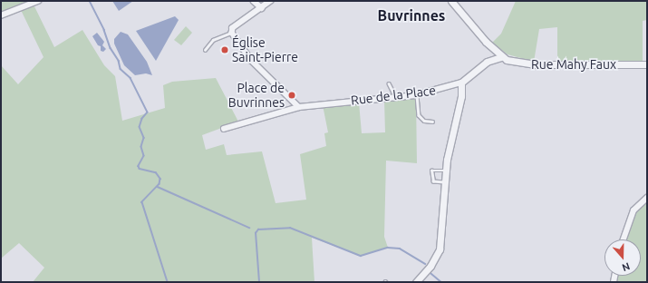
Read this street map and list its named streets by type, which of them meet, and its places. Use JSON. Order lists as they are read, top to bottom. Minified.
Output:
{"streets":{"street":["Rue Mahy Faux","Rue de la Place"]},"crossings":[["Rue Mahy Faux","Rue de la Place"]],"districts":["Buvrinnes"],"places":["Église Saint-Pierre","Place de Buvrinnes"],"north":"bottom"}
